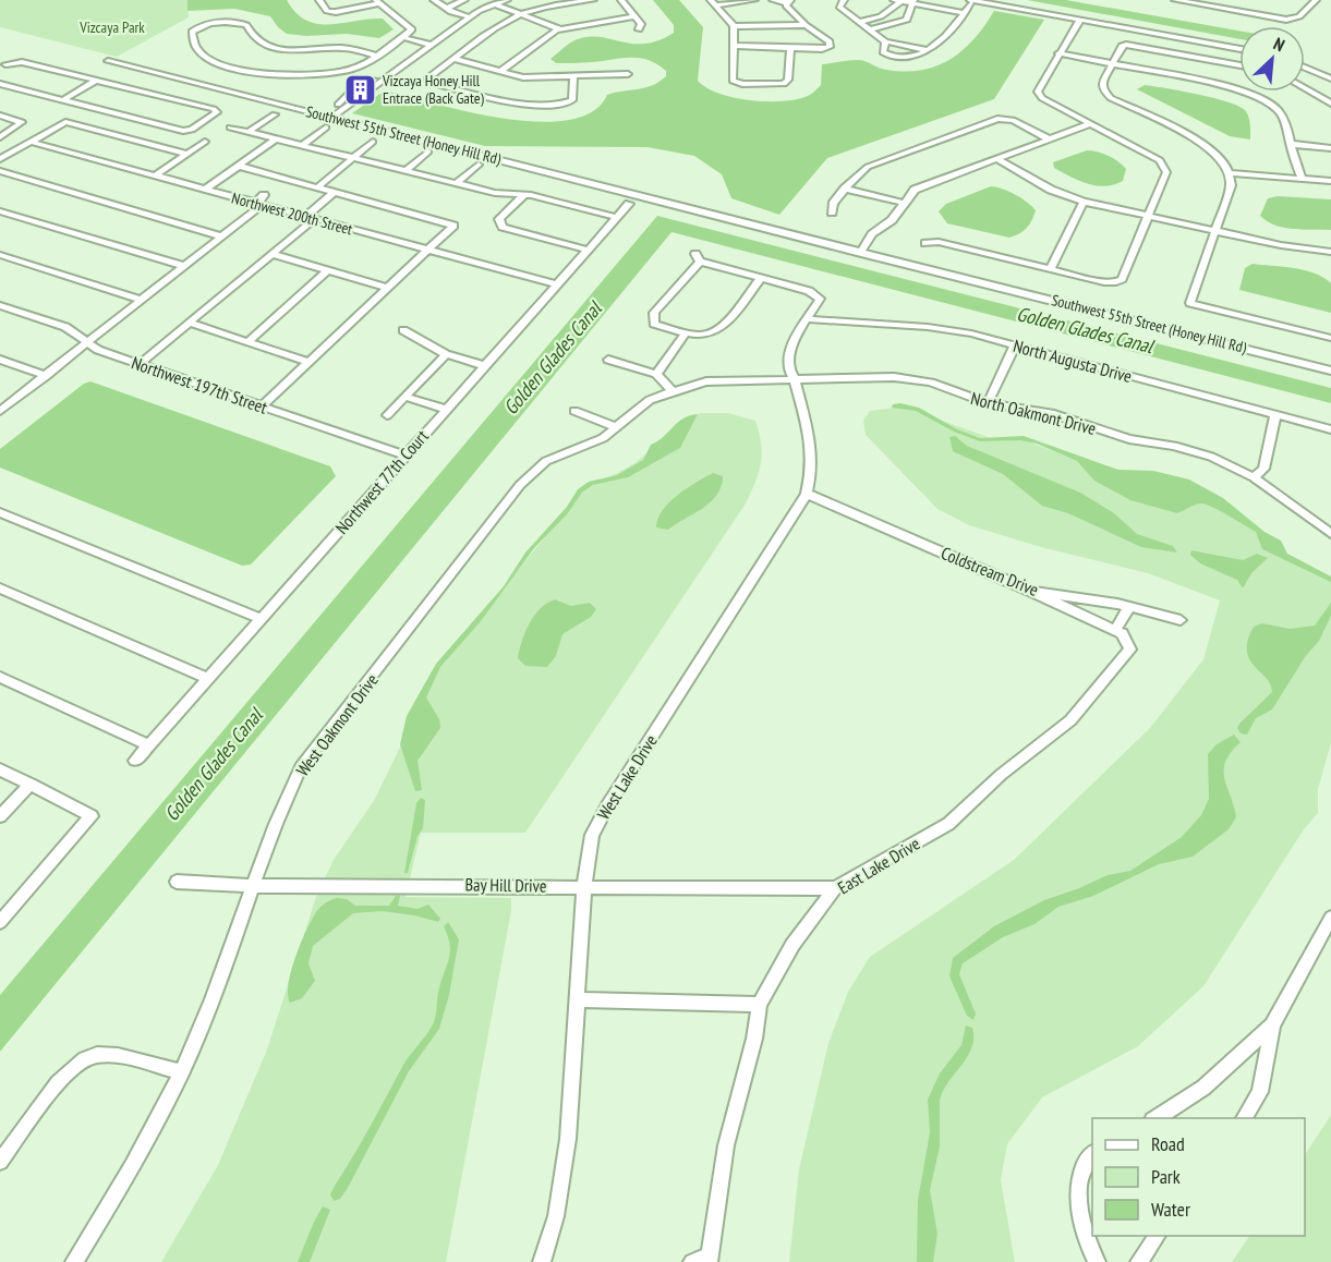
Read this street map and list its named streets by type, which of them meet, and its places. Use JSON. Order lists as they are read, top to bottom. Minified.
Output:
{"streets":{"street":["Southwest 55th Street (Honey Hill Rd)","Northwest 200th Street","North Augusta Drive","Northwest 197th Street","North Oakmont Drive","Northwest 77th Court","Coldstream Drive","West Oakmont Drive","West Lake Drive","East Lake Drive","Bay Hill Drive"]},"crossings":[["Northwest 200th Street","Northwest 77th Court"],["North Augusta Drive","West Lake Drive"],["Northwest 197th Street","Northwest 77th Court"],["North Oakmont Drive","West Oakmont Drive"],["North Oakmont Drive","West Lake Drive"],["Coldstream Drive","West Lake Drive"],["West Oakmont Drive","Bay Hill Drive"],["West Lake Drive","Bay Hill Drive"],["East Lake Drive","Bay Hill Drive"]],"water":["Golden Glades Canal"],"parks":["Vizcaya Park"],"places":{"building":["Vizcaya Honey Hill Entrace (Back Gate)"]},"legend":["Road","Park","Water"],"north":"top right"}
